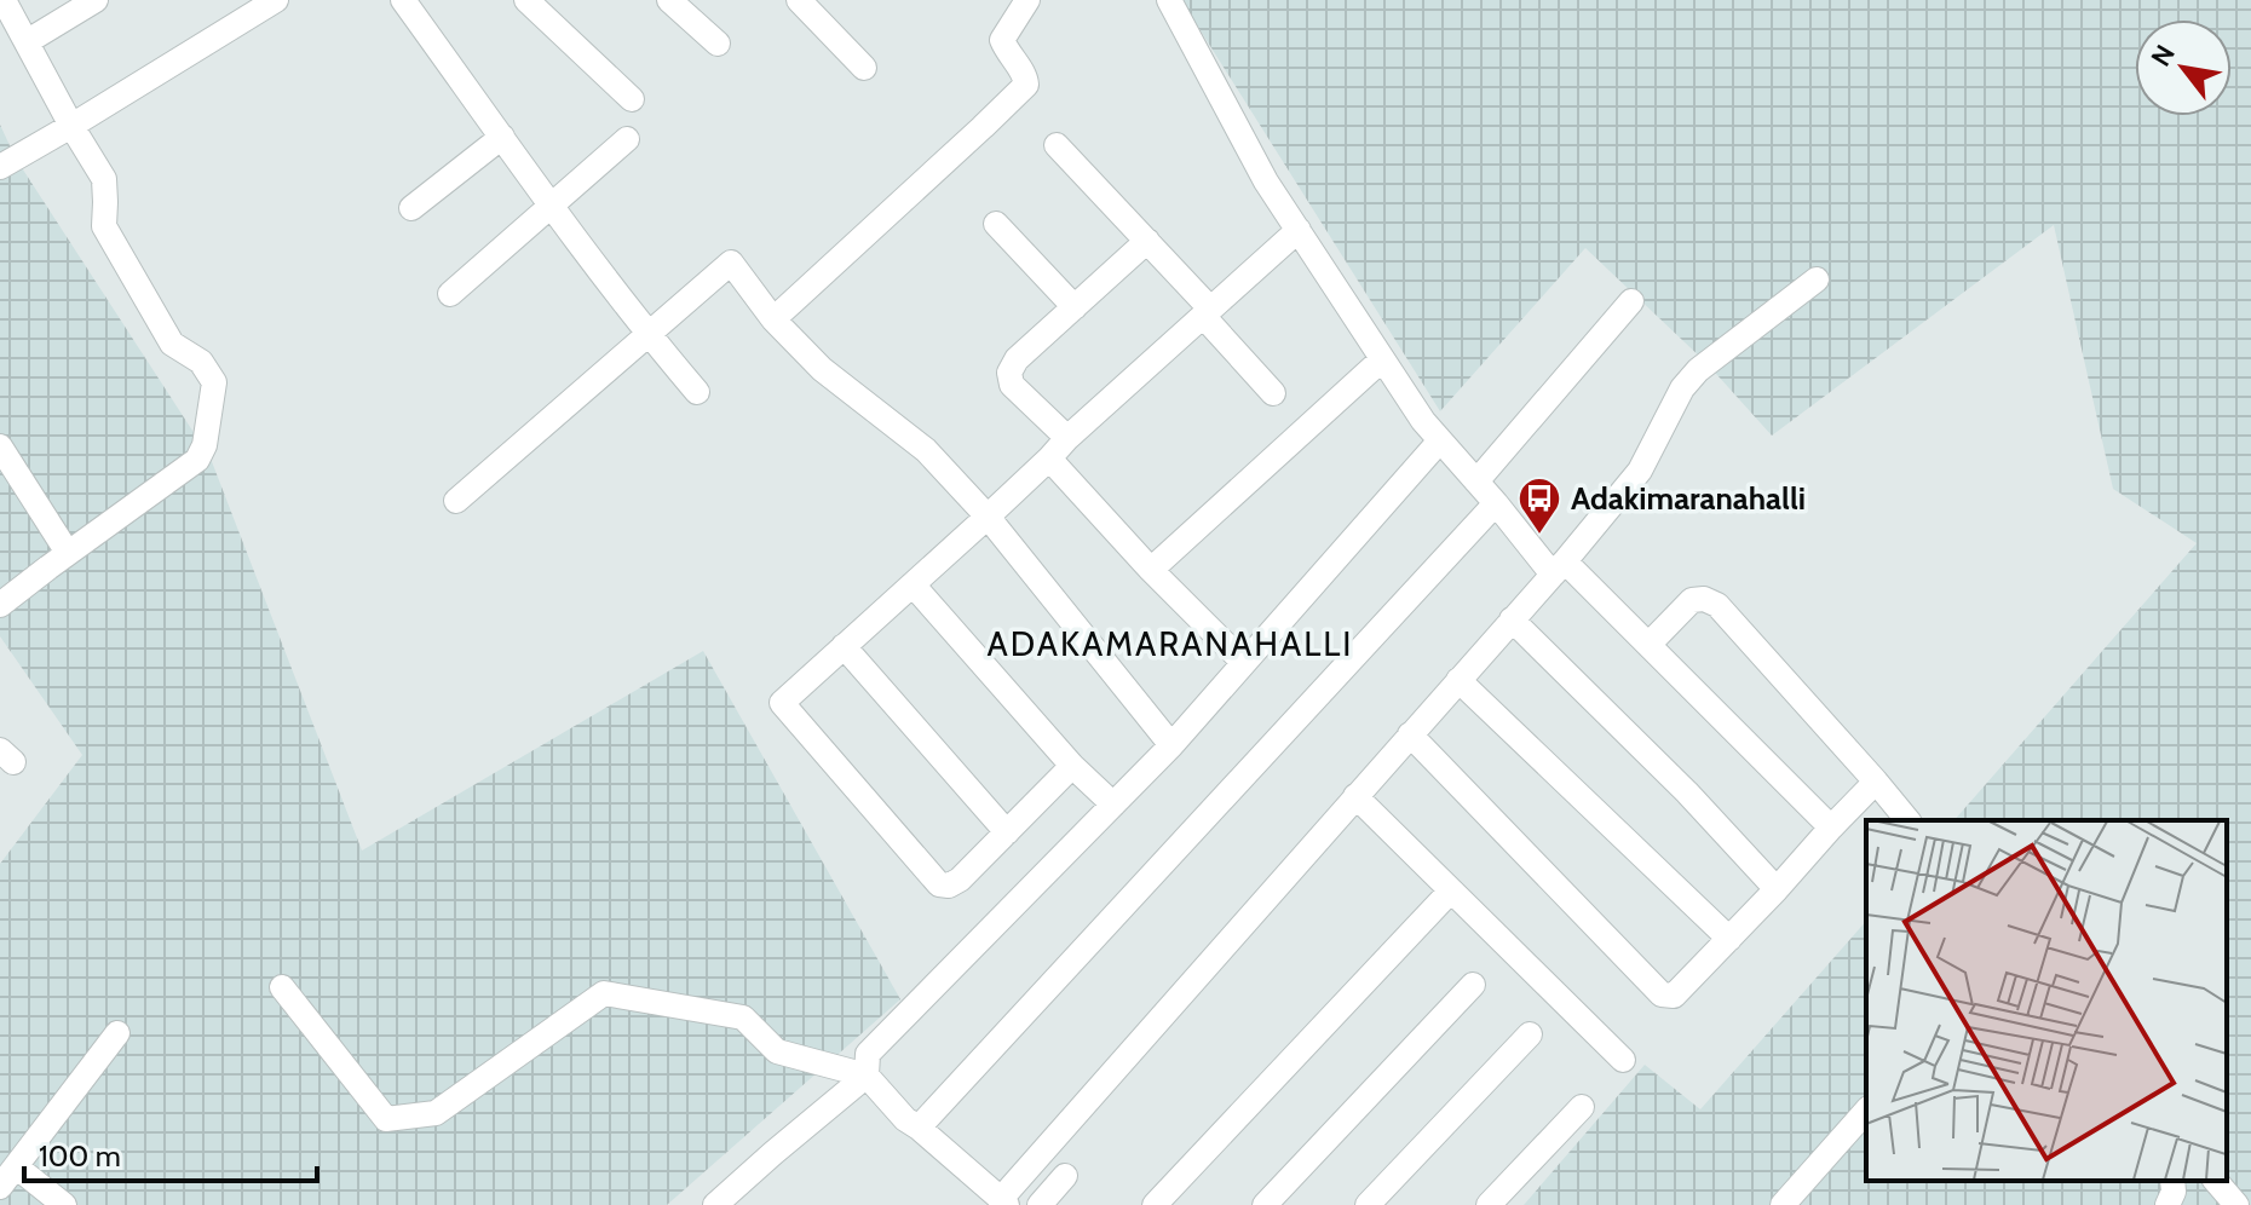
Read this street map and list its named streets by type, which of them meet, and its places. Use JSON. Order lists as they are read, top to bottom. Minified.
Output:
{"districts":["ADAKAMARANAHALLI"],"places":{"bus stop":["Adakimaranahalli"]},"scale_bar":"100 m","north":"top left"}
